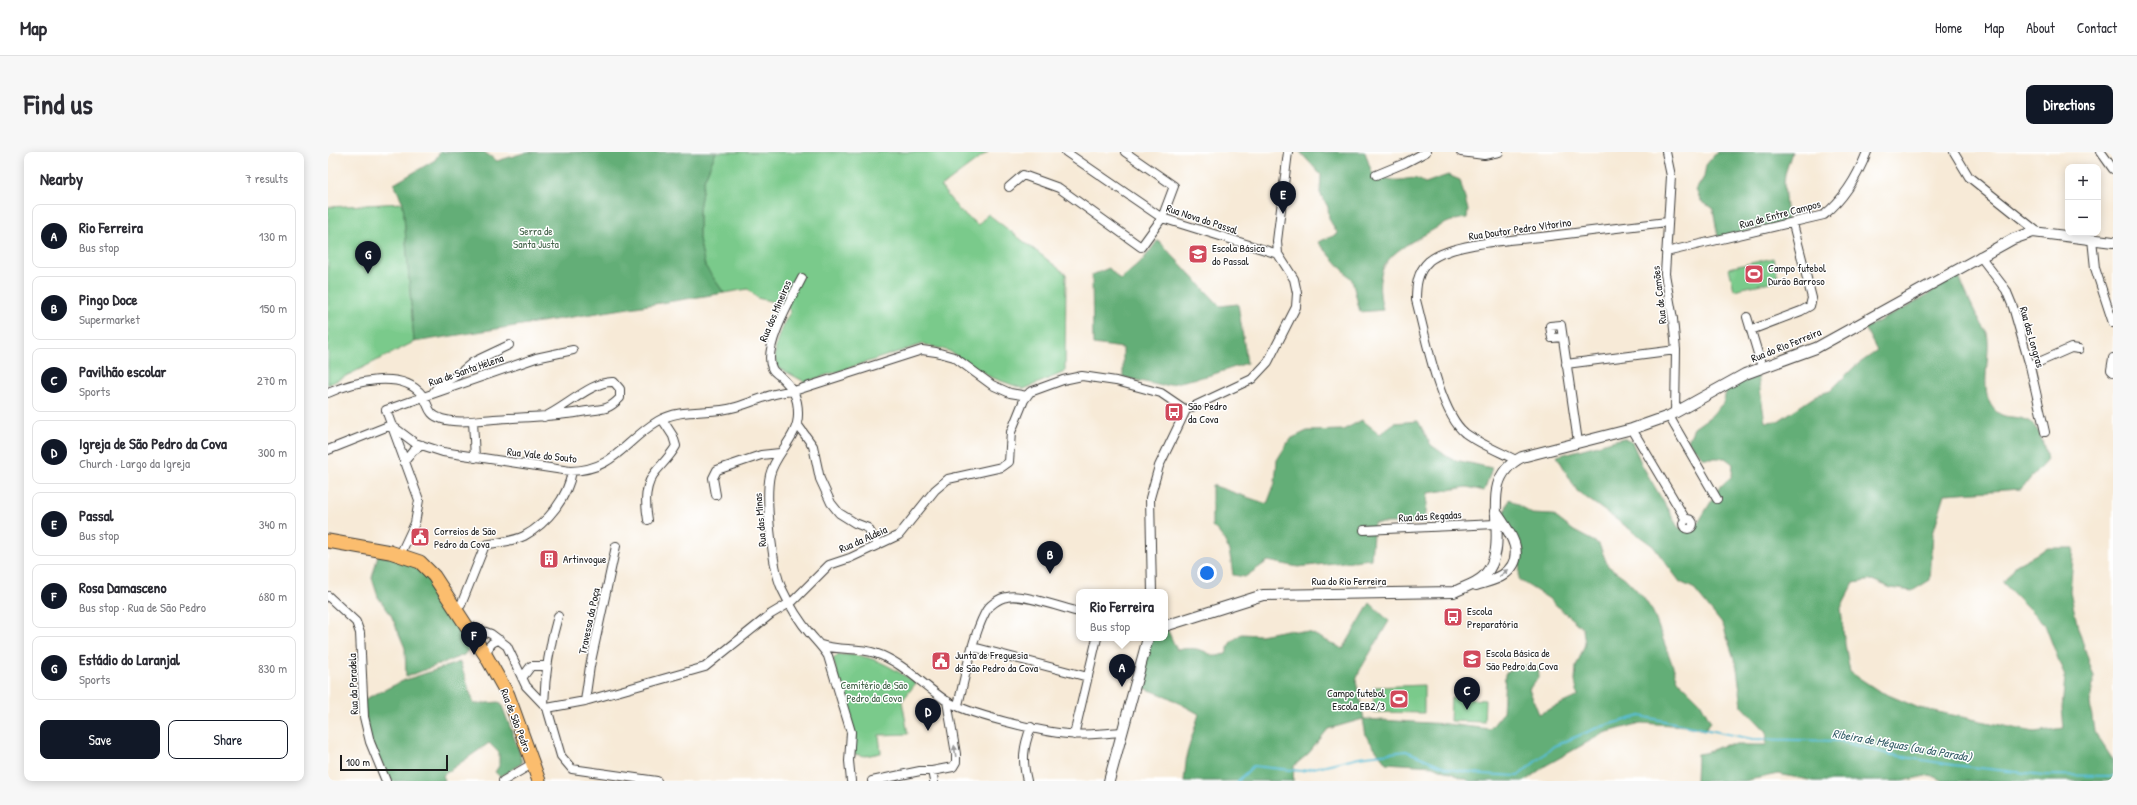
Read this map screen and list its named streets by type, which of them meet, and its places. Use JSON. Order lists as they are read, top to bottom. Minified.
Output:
{"streets":{"main road":["Rua de São Pedro"],"street":["Rua de Entre Campos","Rua Nova do Passal","Rua Doutor Pedro Vitorino","Rua de Camões","Rua dos Mineiros","Rua das Longras","Rua do Rio Ferreira","Rua de Santa Helena","Rua Vale do Souto","Rua das Regadas","Rua das Minas","Rua da Aldeia","Travessa da Poça","Rua da Paradela"]},"crossings":[["Rua de Entre Campos","Rua de Camões"],["Rua Doutor Pedro Vitorino","Rua de Camões"],["Rua Doutor Pedro Vitorino","Rua do Rio Ferreira"],["Rua de Camões","Rua do Rio Ferreira"],["Rua dos Mineiros","Rua Vale do Souto"],["Rua das Longras","Rua do Rio Ferreira"],["Rua do Rio Ferreira","Rua das Regadas"],["Rua Vale do Souto","Rua da Aldeia"],["Rua das Minas","Rua da Aldeia"],["Rua da Aldeia","Travessa da Poça"]],"water":["Ribeira de Méguas (ou da Parada)"],"parks":["Serra de Santa Justa","Cemitério de São Pedro da Cova"],"places":{"school or university":["Escola Básica do Passal","Escola Básica de São Pedro da Cova"],"sports":["Campo futebol Durão Barroso","Campo futebol Escola EB2/3"],"bus stop":["São Pedro da Cova","Escola Preparatória"],"public building":["Correios de São Pedro da Cova","Junta de Freguesia de São Pedro da Cova"],"building":["Artinvogue"]},"scale_bar":"100 m","page":{"header":"Map","nav":["Home","Map","About","Contact"],"title":"Find us","buttons":["Directions",["Save","Share"]],"heading":["Nearby","7 results"],"map_buttons":["+","−"],"pins":["E","G","B","F","A","C","D"],"list":[{"mark":"A","name":"Rio Ferreira","note":"Bus stop","value":"130 m"},{"mark":"B","name":"Pingo Doce","note":"Supermarket","value":"150 m"},{"mark":"C","name":"Pavilhão escolar","note":"Sports","value":"270 m"},{"mark":"D","name":"Igreja de São Pedro da Cova","note":"Church · Largo da Igreja","value":"300 m"},{"mark":"E","name":"Passal","note":"Bus stop","value":"340 m"},{"mark":"F","name":"Rosa Damasceno","note":"Bus stop · Rua de São Pedro","value":"680 m"},{"mark":"G","name":"Estádio do Laranjal","note":"Sports","value":"830 m"}],"popup":["Rio Ferreira","Bus stop"],"scale":"100 m"}}
